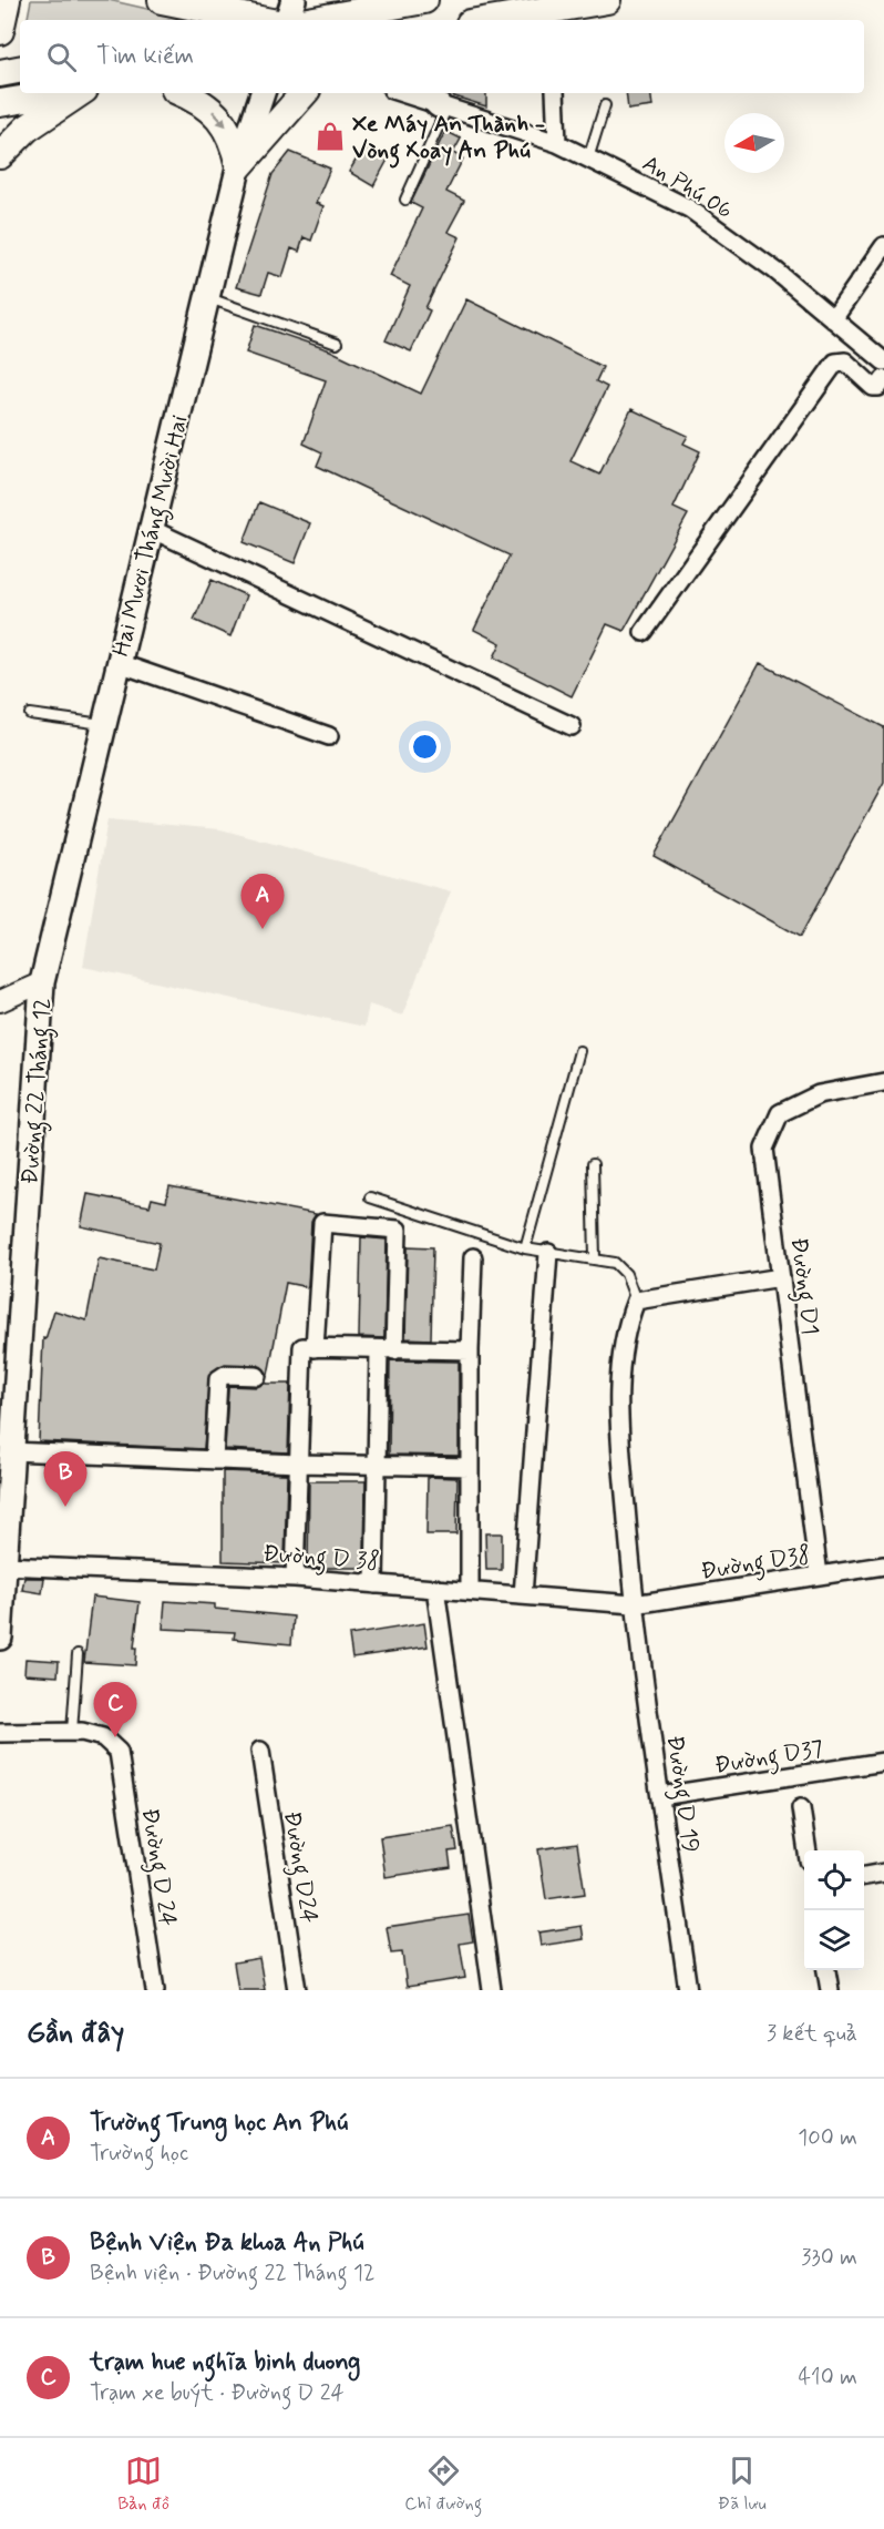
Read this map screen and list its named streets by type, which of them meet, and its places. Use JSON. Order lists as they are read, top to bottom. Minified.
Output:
{"streets":{"main road":["Hai Mươi Tháng Mười Hai","Đường 22 Tháng 12"],"street":["An Phú 06","Đường D1","Đường D 38","Đường D38","Đường D37","Đường D 19","Đường D 24","Đường D24"]},"crossings":[["Hai Mươi Tháng Mười Hai","Đường 22 Tháng 12"],["Đường 22 Tháng 12","Đường D 38"],["Đường D1","Đường D38"],["Đường D 38","Đường D38"],["Đường D 38","Đường D 19"],["Đường D38","Đường D 19"],["Đường D37","Đường D 19"]],"places":{"shop":["Xe Máy An Thành - Vòng Xoay An Phú"]},"north":"left","page":{"search":"Tìm kiếm","pins":["A","B","C"],"heading":["Gần đây","3 kết quả"],"list":[{"mark":"A","name":"Trường Trung học An Phú","note":"Trường học","value":"100 m"},{"mark":"B","name":"Bệnh Viện Đa khoa An Phú","note":"Bệnh viện · Đường 22 Tháng 12","value":"330 m"},{"mark":"C","name":"trạm hue nghĩa binh duong","note":"Trạm xe buýt · Đường D 24","value":"410 m"}],"nav":["Bản đồ","Chỉ đường","Đã lưu"]}}
